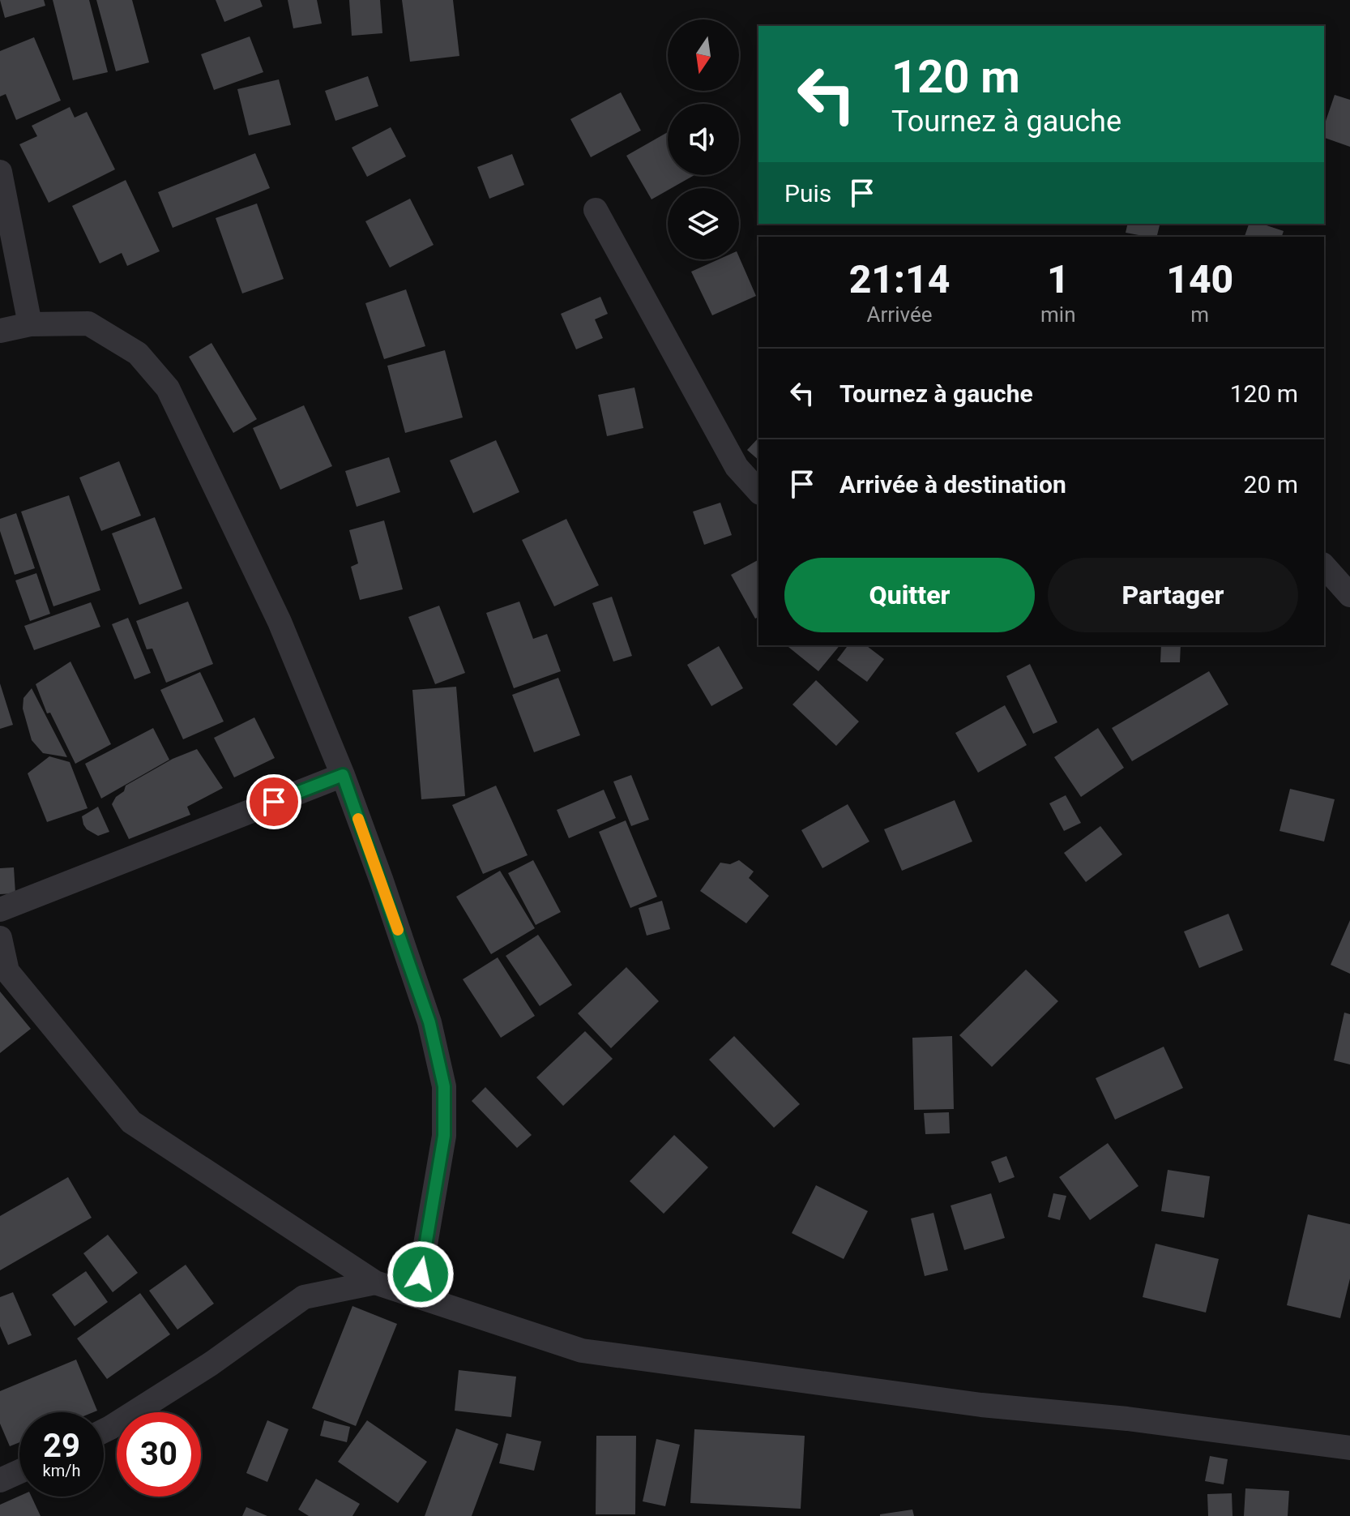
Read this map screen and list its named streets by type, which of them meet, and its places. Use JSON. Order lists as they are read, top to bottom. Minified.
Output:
{"north":"bottom","page":{"turn":["120 m","Tournez à gauche"],"then":"Puis","eta":["21:14","Arrivée","1","min","140","m"],"list":[{"name":"Tournez à gauche","value":"120 m"},{"name":"Arrivée à destination","value":"20 m"}],"buttons":["Quitter","Partager"],"speed":"29 km/h","limit":"30"}}
